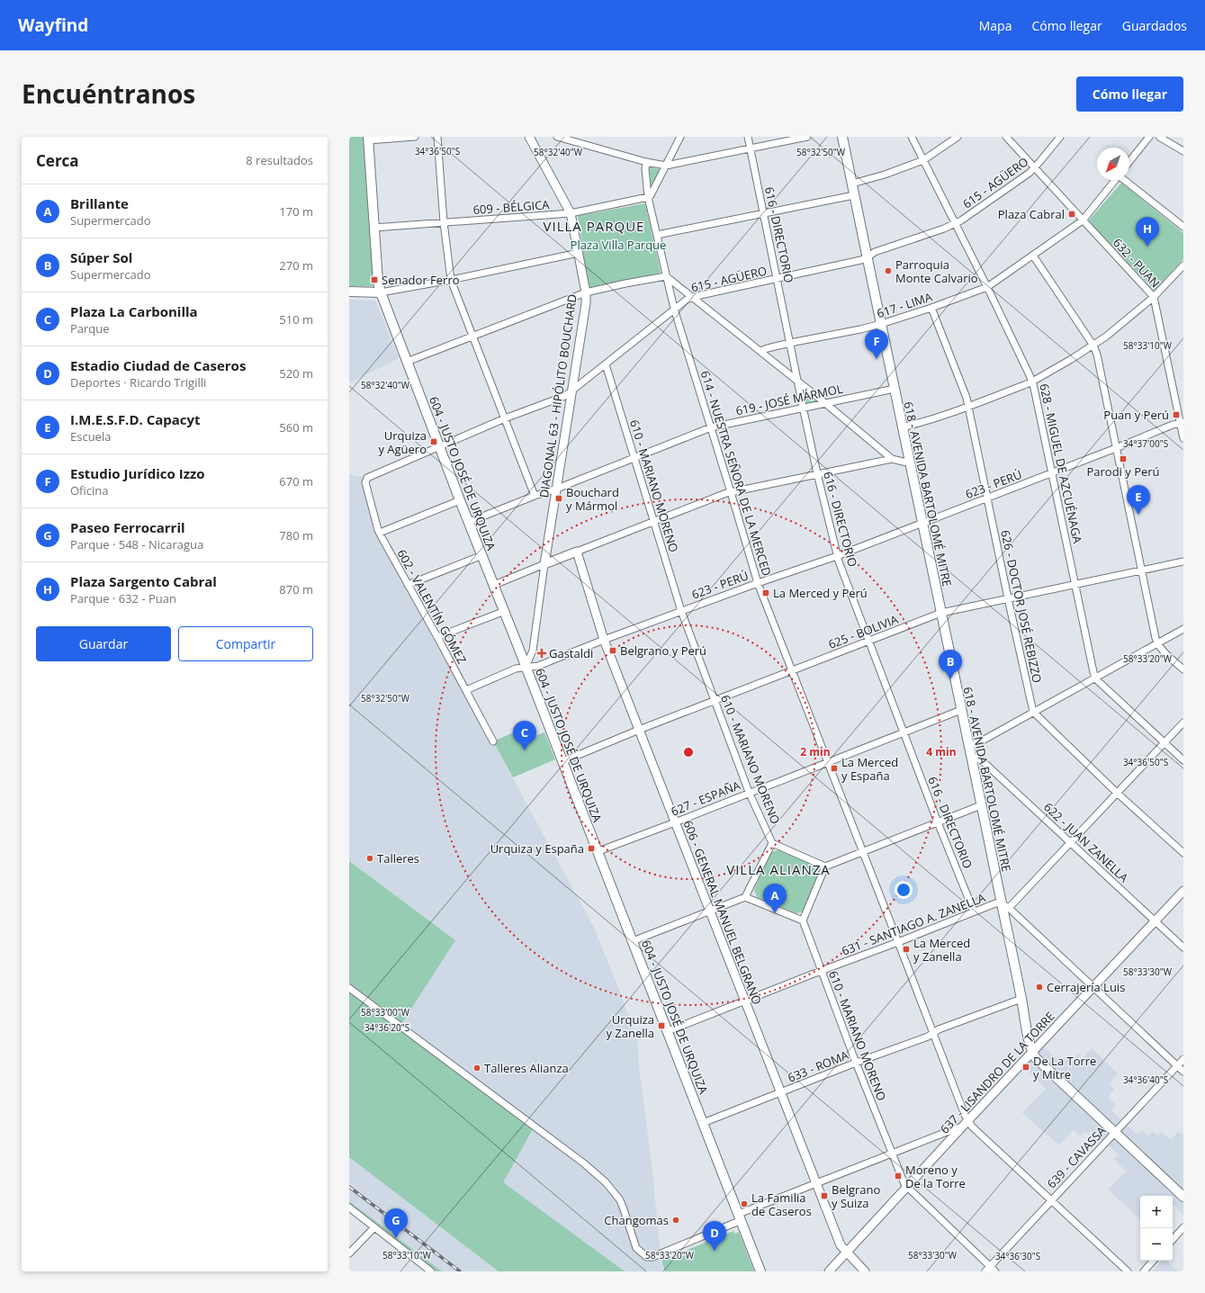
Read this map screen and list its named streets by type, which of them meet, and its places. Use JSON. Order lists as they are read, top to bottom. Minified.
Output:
{"streets":{"main road":["604 - JUSTO JOSÉ DE URQUIZA","618 - AVENIDA BARTOLOMÉ MITRE"],"street":["615 - AGÜERO","609 - BÉLGICA","616 - DIRECTORIO","632 - PUAN","617 - LIMA","DIAGONAL 63 - HIPÓLITO BOUCHARD","619 - JOSÉ MÁRMOL","628 - MIGUEL DE AZCUÉNAGA","614 - NUESTRA SEÑORA DE LA MERCED","623 - PERÚ","610 - MARIANO MORENO","602 - VALENTÍN GÓMEZ","626 - DOCTOR JOSÉ REBIZZO","625 - BOLIVIA","627 - ESPAÑA","622 - JUAN ZANELLA","606 - GENERAL MANUEL BELGRANO","631 - SANTIAGO A. ZANELLA","633 - ROMA","637 - LISANDRO DE LA TORRE","639 - CAVASSA"]},"crossings":[["615 - AGÜERO","616 - DIRECTORIO"],["615 - AGÜERO","632 - PUAN"],["615 - AGÜERO","DIAGONAL 63 - HIPÓLITO BOUCHARD"],["615 - AGÜERO","628 - MIGUEL DE AZCUÉNAGA"],["615 - AGÜERO","604 - JUSTO JOSÉ DE URQUIZA"],["615 - AGÜERO","614 - NUESTRA SEÑORA DE LA MERCED"],["615 - AGÜERO","610 - MARIANO MORENO"],["615 - AGÜERO","618 - AVENIDA BARTOLOMÉ MITRE"],["615 - AGÜERO","602 - VALENTÍN GÓMEZ"],["609 - BÉLGICA","DIAGONAL 63 - HIPÓLITO BOUCHARD"],["609 - BÉLGICA","604 - JUSTO JOSÉ DE URQUIZA"],["609 - BÉLGICA","614 - NUESTRA SEÑORA DE LA MERCED"],["616 - DIRECTORIO","617 - LIMA"],["616 - DIRECTORIO","619 - JOSÉ MÁRMOL"],["616 - DIRECTORIO","623 - PERÚ"],["616 - DIRECTORIO","625 - BOLIVIA"],["616 - DIRECTORIO","627 - ESPAÑA"],["616 - DIRECTORIO","631 - SANTIAGO A. ZANELLA"],["632 - PUAN","617 - LIMA"],["632 - PUAN","623 - PERÚ"],["617 - LIMA","628 - MIGUEL DE AZCUÉNAGA"],["617 - LIMA","618 - AVENIDA BARTOLOMÉ MITRE"],["617 - LIMA","626 - DOCTOR JOSÉ REBIZZO"],["DIAGONAL 63 - HIPÓLITO BOUCHARD","619 - JOSÉ MÁRMOL"],["DIAGONAL 63 - HIPÓLITO BOUCHARD","604 - JUSTO JOSÉ DE URQUIZA"],["DIAGONAL 63 - HIPÓLITO BOUCHARD","623 - PERÚ"],["619 - JOSÉ MÁRMOL","604 - JUSTO JOSÉ DE URQUIZA"],["619 - JOSÉ MÁRMOL","614 - NUESTRA SEÑORA DE LA MERCED"],["619 - JOSÉ MÁRMOL","610 - MARIANO MORENO"],["619 - JOSÉ MÁRMOL","618 - AVENIDA BARTOLOMÉ MITRE"],["628 - MIGUEL DE AZCUÉNAGA","623 - PERÚ"],["628 - MIGUEL DE AZCUÉNAGA","625 - BOLIVIA"],["604 - JUSTO JOSÉ DE URQUIZA","623 - PERÚ"],["604 - JUSTO JOSÉ DE URQUIZA","625 - BOLIVIA"],["604 - JUSTO JOSÉ DE URQUIZA","627 - ESPAÑA"],["604 - JUSTO JOSÉ DE URQUIZA","631 - SANTIAGO A. ZANELLA"],["604 - JUSTO JOSÉ DE URQUIZA","633 - ROMA"],["614 - NUESTRA SEÑORA DE LA MERCED","623 - PERÚ"],["614 - NUESTRA SEÑORA DE LA MERCED","625 - BOLIVIA"],["614 - NUESTRA SEÑORA DE LA MERCED","627 - ESPAÑA"],["614 - NUESTRA SEÑORA DE LA MERCED","631 - SANTIAGO A. ZANELLA"],["614 - NUESTRA SEÑORA DE LA MERCED","633 - ROMA"],["614 - NUESTRA SEÑORA DE LA MERCED","637 - LISANDRO DE LA TORRE"],["614 - NUESTRA SEÑORA DE LA MERCED","639 - CAVASSA"],["623 - PERÚ","610 - MARIANO MORENO"],["623 - PERÚ","618 - AVENIDA BARTOLOMÉ MITRE"],["623 - PERÚ","602 - VALENTÍN GÓMEZ"],["623 - PERÚ","626 - DOCTOR JOSÉ REBIZZO"],["623 - PERÚ","606 - GENERAL MANUEL BELGRANO"],["610 - MARIANO MORENO","625 - BOLIVIA"],["610 - MARIANO MORENO","627 - ESPAÑA"],["610 - MARIANO MORENO","631 - SANTIAGO A. ZANELLA"],["610 - MARIANO MORENO","633 - ROMA"],["610 - MARIANO MORENO","637 - LISANDRO DE LA TORRE"],["610 - MARIANO MORENO","639 - CAVASSA"],["618 - AVENIDA BARTOLOMÉ MITRE","625 - BOLIVIA"],["618 - AVENIDA BARTOLOMÉ MITRE","627 - ESPAÑA"],["618 - AVENIDA BARTOLOMÉ MITRE","622 - JUAN ZANELLA"],["618 - AVENIDA BARTOLOMÉ MITRE","631 - SANTIAGO A. ZANELLA"],["618 - AVENIDA BARTOLOMÉ MITRE","633 - ROMA"],["618 - AVENIDA BARTOLOMÉ MITRE","637 - LISANDRO DE LA TORRE"],["626 - DOCTOR JOSÉ REBIZZO","625 - BOLIVIA"],["625 - BOLIVIA","606 - GENERAL MANUEL BELGRANO"],["627 - ESPAÑA","606 - GENERAL MANUEL BELGRANO"],["622 - JUAN ZANELLA","637 - LISANDRO DE LA TORRE"],["606 - GENERAL MANUEL BELGRANO","631 - SANTIAGO A. ZANELLA"],["606 - GENERAL MANUEL BELGRANO","633 - ROMA"],["606 - GENERAL MANUEL BELGRANO","637 - LISANDRO DE LA TORRE"]],"districts":["VILLA PARQUE","VILLA ALIANZA"],"parks":["Plaza Villa Parque"],"places":{"transit":["Plaza Cabral","Senador Ferro","Puan y Perú","Urquiza y Agüero","Parodi y Perú","Bouchard y Mármol","La Merced y Perú","Belgrano y Perú","La Merced y España","Urquiza y España","La Merced y Zanella","Urquiza y Zanella","De La Torre y Mitre","Moreno y De la Torre","Belgrano y Suiza"],"other":["Parroquia Monte Calvario","Talleres","Cerrajería Luis","Talleres Alianza","La Familia de Caseros","Changomas"],"health":["Gastaldi"]},"north":"bottom left","page":{"header":"Wayfind","nav":["Mapa","Cómo llegar","Guardados"],"title":"Encuéntranos","buttons":["Cómo llegar",["Guardar","Compartir"]],"heading":["Cerca","8 resultados"],"list":[{"mark":"A","name":"Brillante","note":"Supermercado","value":"170 m"},{"mark":"B","name":"Súper Sol","note":"Supermercado","value":"270 m"},{"mark":"C","name":"Plaza La Carbonilla","note":"Parque","value":"510 m"},{"mark":"D","name":"Estadio Ciudad de Caseros","note":"Deportes · Ricardo Trigilli","value":"520 m"},{"mark":"E","name":"I.M.E.S.F.D. Capacyt","note":"Escuela","value":"560 m"},{"mark":"F","name":"Estudio Jurídico Izzo","note":"Oficina","value":"670 m"},{"mark":"G","name":"Paseo Ferrocarril","note":"Parque · 548 - Nicaragua","value":"780 m"},{"mark":"H","name":"Plaza Sargento Cabral","note":"Parque · 632 - Puan","value":"870 m"}],"pins":["H","F","E","B","C","A","G","D"],"map_buttons":["+","−"]},"coordinates":["34°36'50\"S","58°32'40\"W","58°32'50\"W","58°33'10\"W","34°37'00\"S","58°33'20\"W","58°33'30\"W","58°33'00\"W","34°36'20\"S","34°36'40\"S","34°36'30\"S"],"rings":["2 min","4 min"]}
